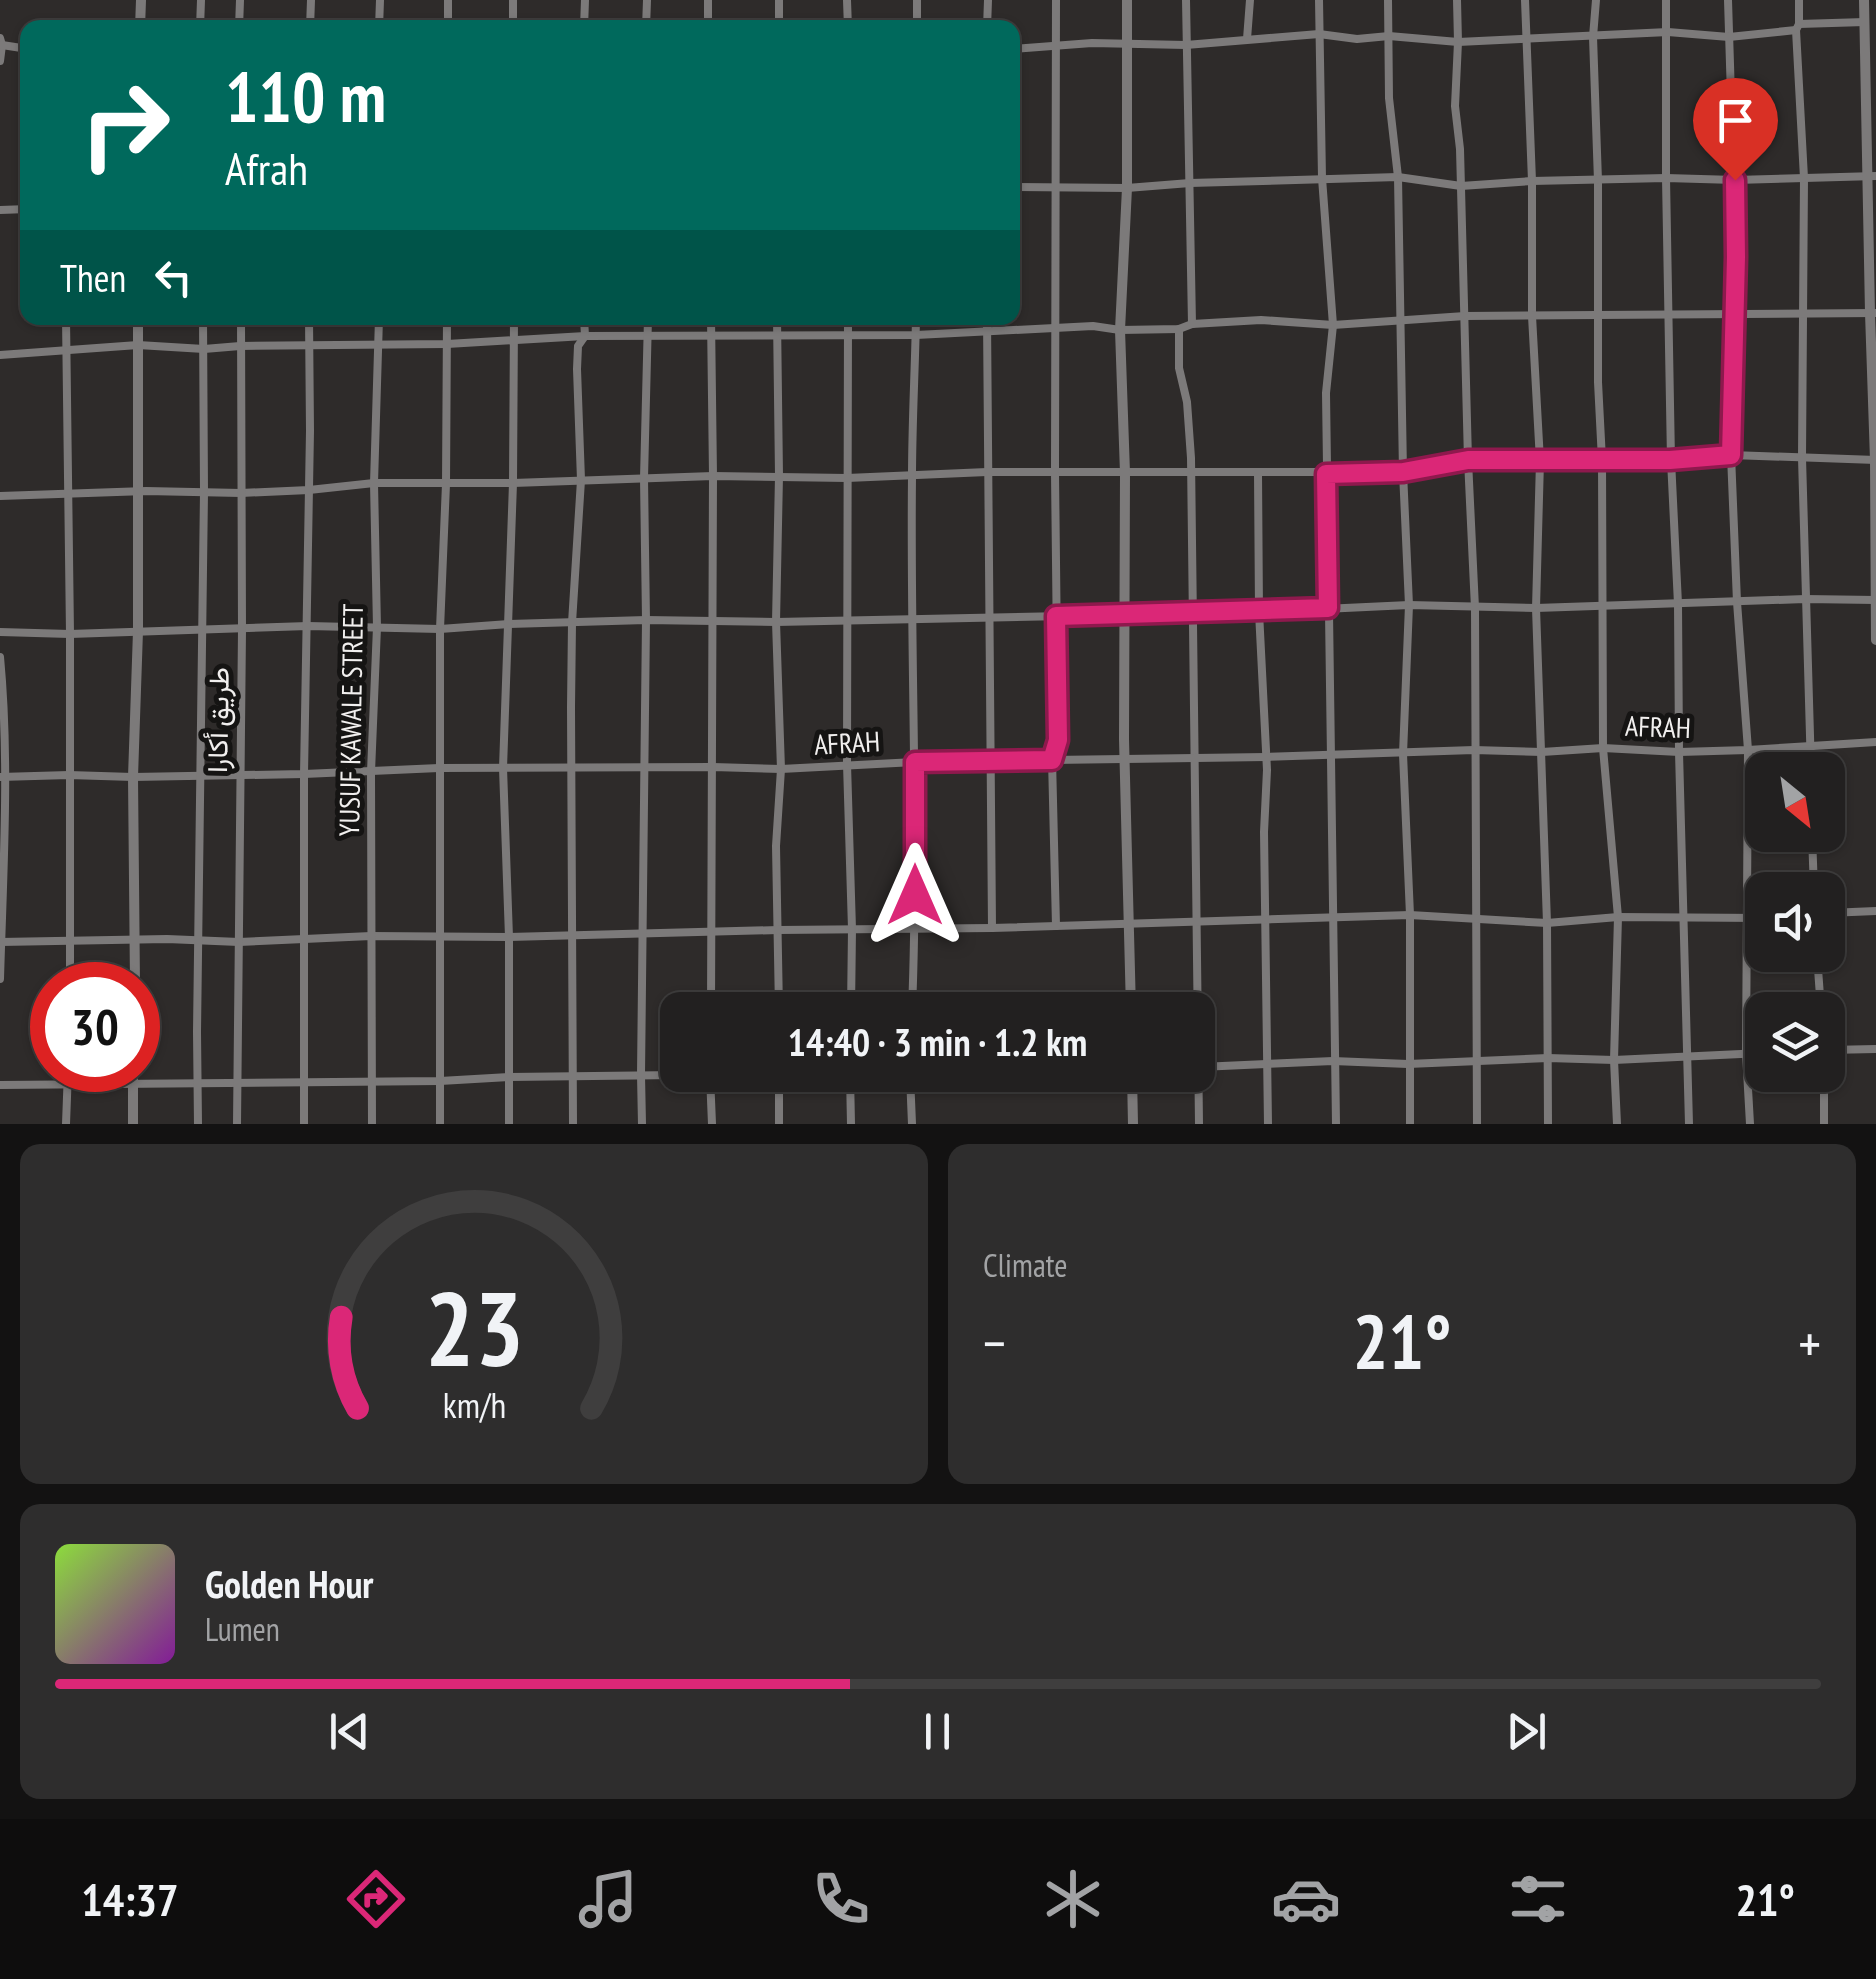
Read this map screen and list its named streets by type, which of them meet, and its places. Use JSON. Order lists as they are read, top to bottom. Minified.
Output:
{"streets":{"street":["طريق أكارا","YUSUF KAWALE STREET","AFRAH"]},"crossings":[["طريق أكارا","AFRAH"],["YUSUF KAWALE STREET","AFRAH"]],"north":"bottom right","page":{"turn":["110 m","Afrah"],"then":"Then","limit":"30","trip":"14:40 · 3 min · 1.2 km","tile":"Climate","heat":["−","21°","+"],"song":["Golden Hour","Lumen"],"tabs":["14:37","21°"],"gauge":["23","km/h"]}}
